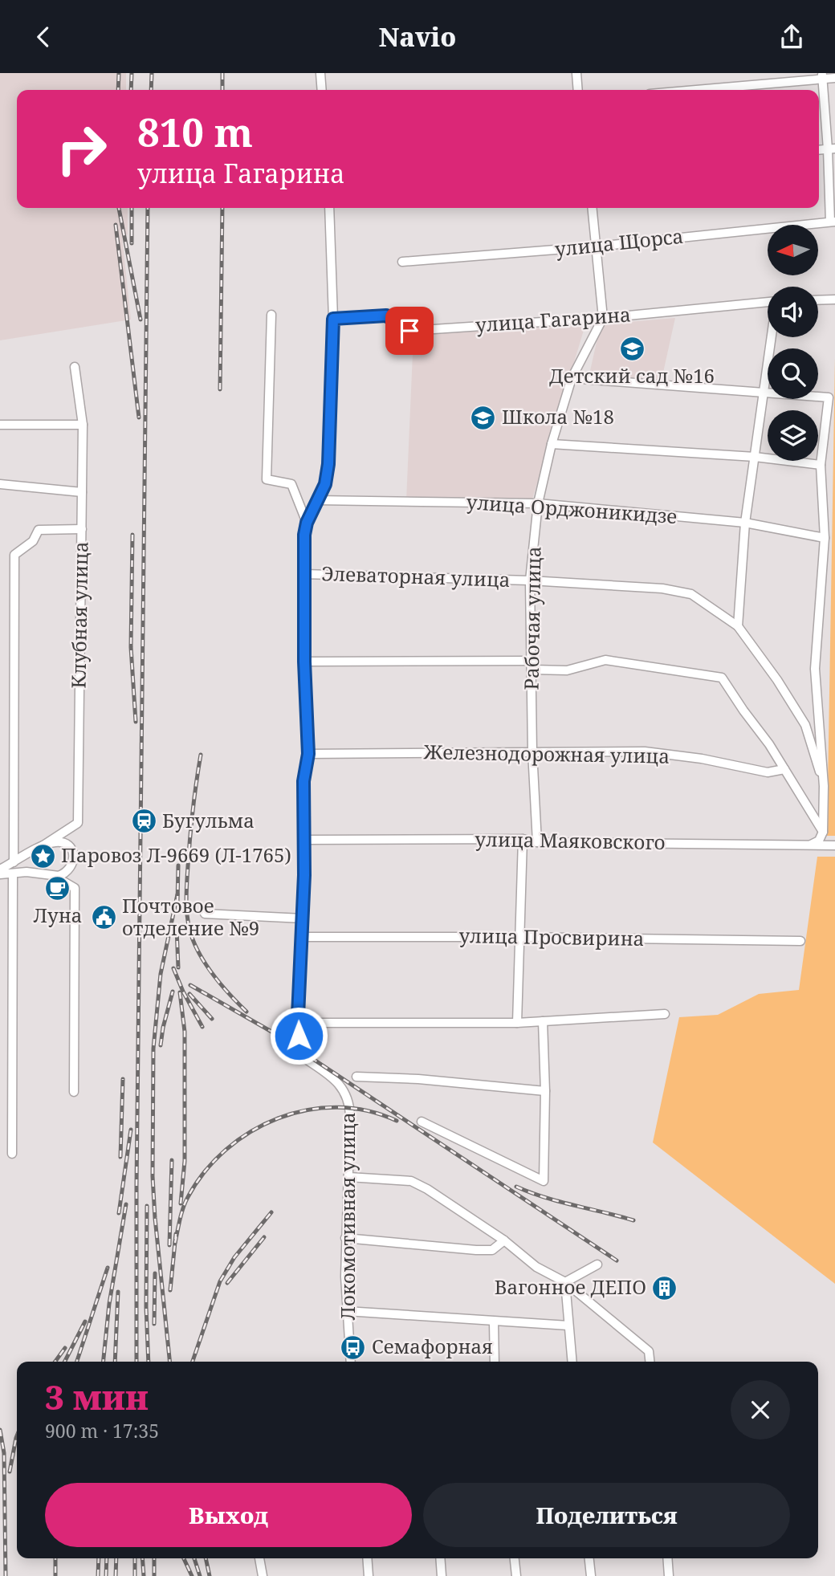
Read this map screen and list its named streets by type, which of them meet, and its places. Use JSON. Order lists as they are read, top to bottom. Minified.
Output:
{"streets":{"street":["улица Щорса","улица Гагарина","улица Орджоникидзе","Элеваторная улица","Клубная улица","Рабочая улица","Железнодорожная улица","улица Маяковского","улица Просвирина","Локомотивная улица"]},"crossings":[["улица Гагарина","Рабочая улица"],["улица Орджоникидзе","Рабочая улица"],["Элеваторная улица","Рабочая улица"],["Рабочая улица","Железнодорожная улица"],["Рабочая улица","улица Маяковского"]],"places":{"school or university":["Детский сад №16","Школа №18"],"station":["Бугульма"],"place":["Паровоз Л-9669 (Л-1765)"],"cafe":["Луна"],"public building":["Почтовое отделение №9"],"building":["Вагонное ДЕПО"],"bus stop":["Семафорная"]},"north":"left","page":{"header":"Navio","turn":["810 m","улица Гагарина"],"heading":["3 мин","900 m · 17:35"],"buttons":["Выход","Поделиться"]}}
